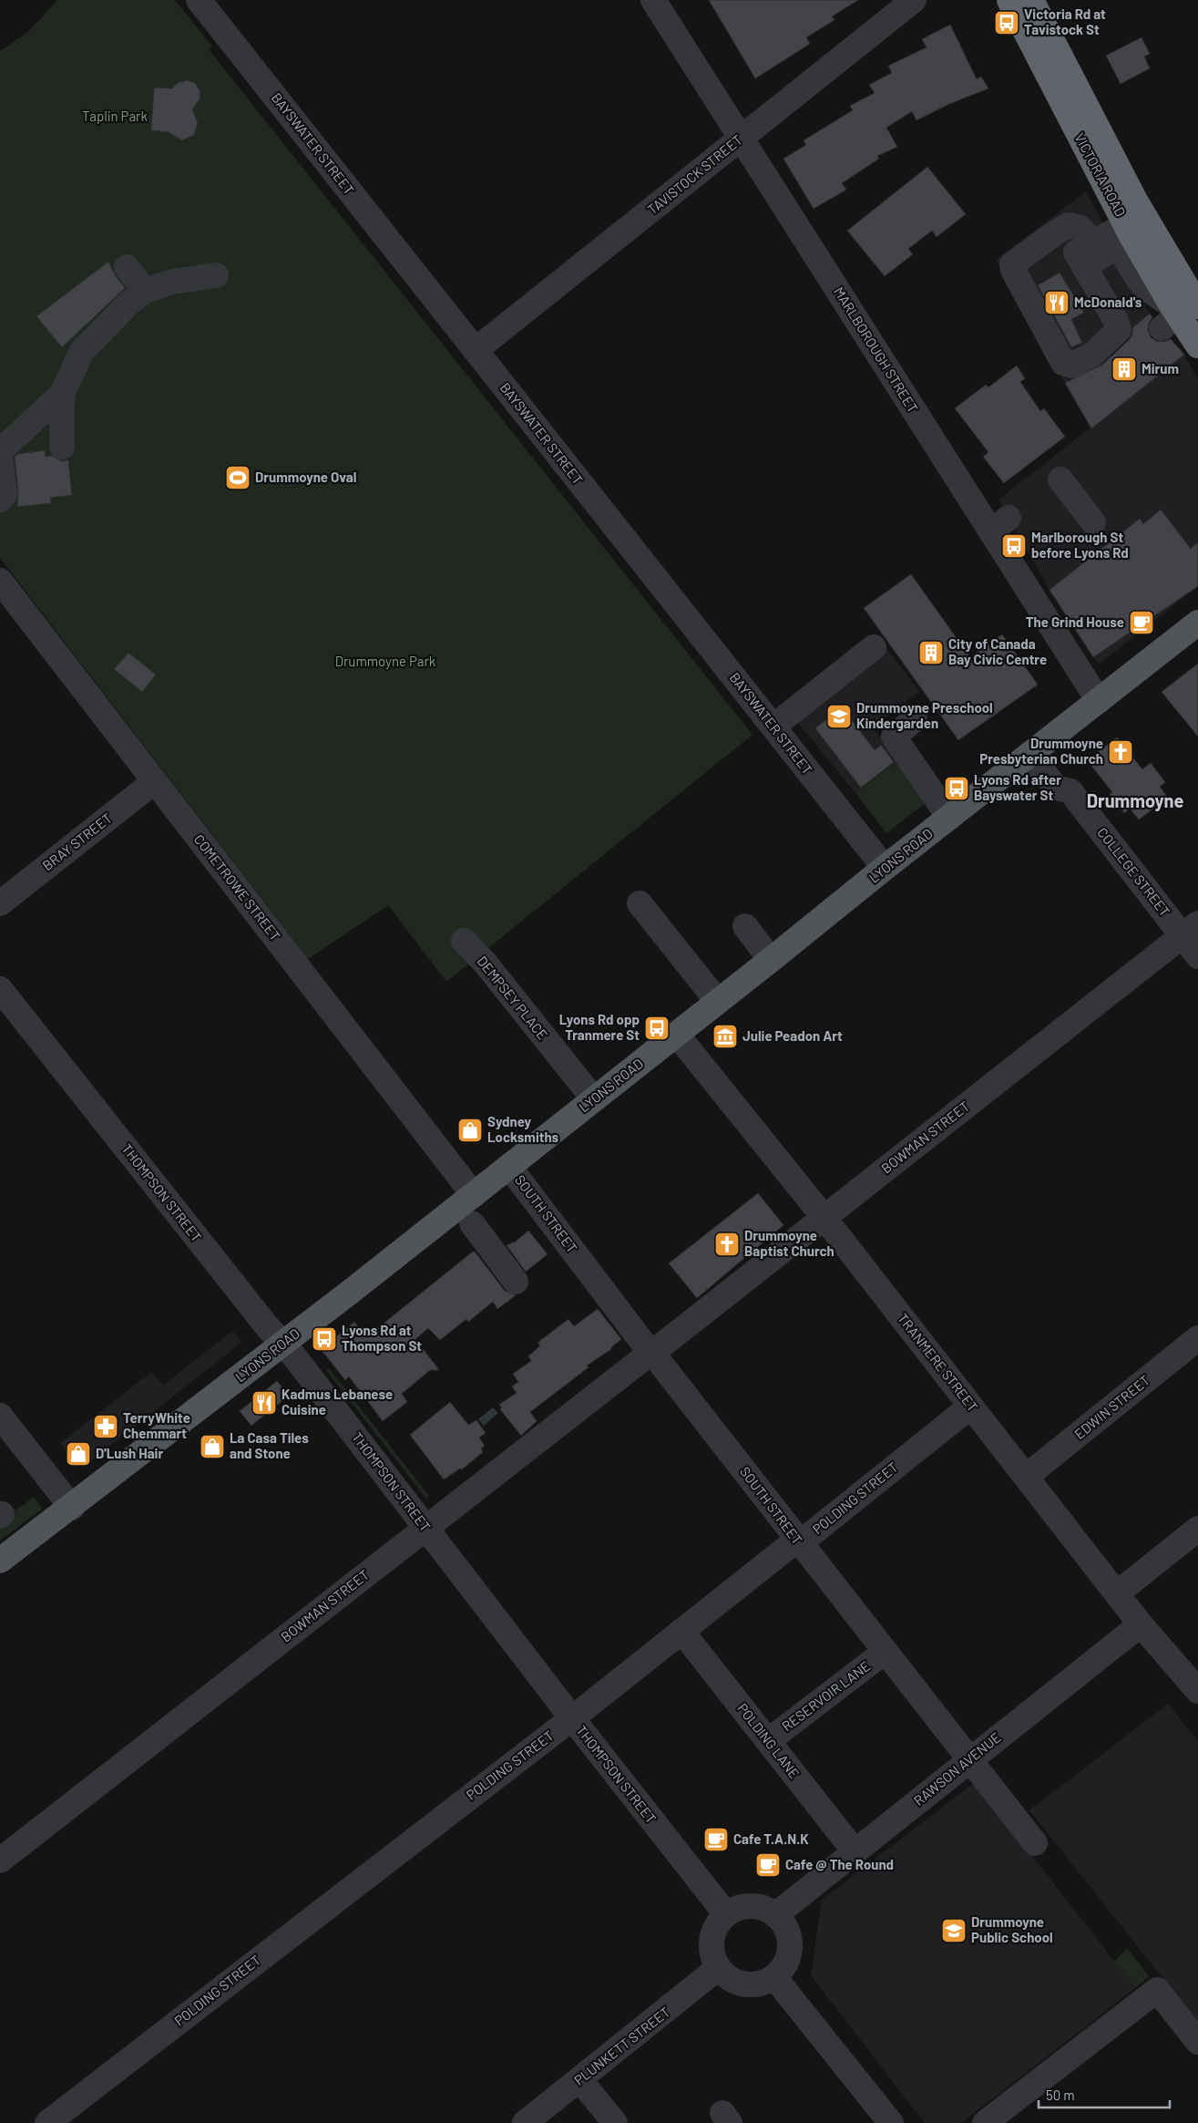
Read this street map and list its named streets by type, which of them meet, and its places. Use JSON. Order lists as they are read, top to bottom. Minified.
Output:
{"streets":{"highway":["VICTORIA ROAD"],"main road":["LYONS ROAD"],"street":["BAYSWATER STREET","TAVISTOCK STREET","MARLBOROUGH STREET","BRAY STREET","COLLEGE STREET","COMETROWE STREET","DEMPSEY PLACE","BOWMAN STREET","THOMPSON STREET","SOUTH STREET","TRANMERE STREET","EDWIN STREET","POLDING STREET","RESERVOIR LANE","POLDING LANE","RAWSON AVENUE","PLUNKETT STREET"]},"crossings":[["BAYSWATER STREET","TAVISTOCK STREET"],["BAYSWATER STREET","LYONS ROAD"],["TAVISTOCK STREET","MARLBOROUGH STREET"],["MARLBOROUGH STREET","LYONS ROAD"],["BRAY STREET","COMETROWE STREET"],["LYONS ROAD","COLLEGE STREET"],["LYONS ROAD","COMETROWE STREET"],["LYONS ROAD","DEMPSEY PLACE"],["LYONS ROAD","THOMPSON STREET"],["LYONS ROAD","SOUTH STREET"],["LYONS ROAD","TRANMERE STREET"],["COLLEGE STREET","BOWMAN STREET"],["BOWMAN STREET","THOMPSON STREET"],["BOWMAN STREET","SOUTH STREET"],["BOWMAN STREET","TRANMERE STREET"],["THOMPSON STREET","POLDING STREET"],["THOMPSON STREET","RAWSON AVENUE"],["THOMPSON STREET","PLUNKETT STREET"],["SOUTH STREET","POLDING STREET"],["SOUTH STREET","RESERVOIR LANE"],["SOUTH STREET","RAWSON AVENUE"],["TRANMERE STREET","EDWIN STREET"],["TRANMERE STREET","POLDING STREET"],["TRANMERE STREET","RAWSON AVENUE"],["POLDING STREET","POLDING LANE"],["RESERVOIR LANE","POLDING LANE"],["POLDING LANE","RAWSON AVENUE"],["RAWSON AVENUE","PLUNKETT STREET"]],"districts":["Drummoyne"],"parks":["Taplin Park","Drummoyne Park"],"places":{"bus stop":["Victoria Rd at Tavistock St","Marlborough St before Lyons Rd","Lyons Rd after Bayswater St","Lyons Rd opp Tranmere St","Lyons Rd at Thompson St"],"restaurant":["McDonald's","Kadmus Lebanese Cuisine"],"building":["Mirum","City of Canada Bay Civic Centre"],"sports":["Drummoyne Oval"],"cafe":["The Grind House","Cafe T.A.N.K","Cafe @ The Round"],"school or university":["Drummoyne Preschool Kindergarden","Drummoyne Public School"],"church":["Drummoyne Presbyterian Church","Drummoyne Baptist Church"],"museum":["Julie Peadon Art"],"shop":["Sydney Locksmiths","La Casa Tiles and Stone","D'Lush Hair"],"pharmacy":["TerryWhite Chemmart"]},"scale_bar":"50 m"}
